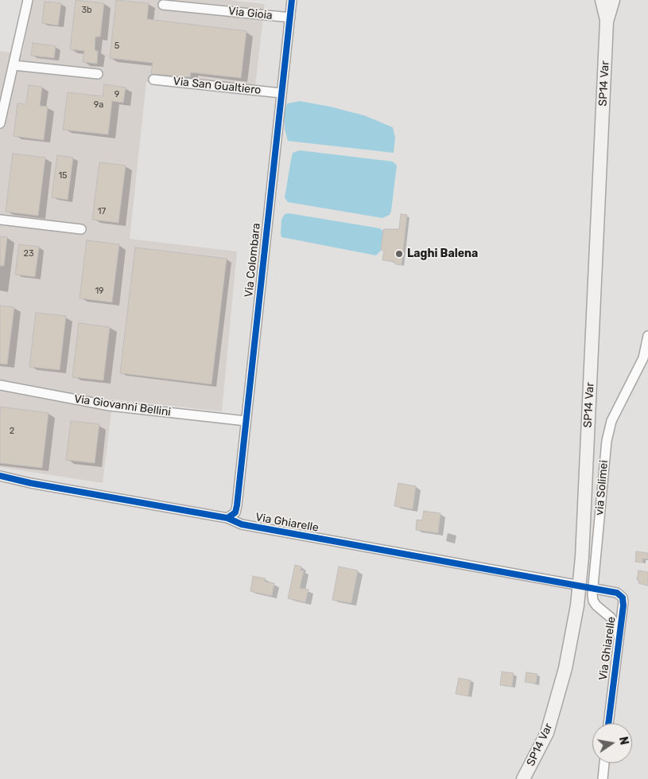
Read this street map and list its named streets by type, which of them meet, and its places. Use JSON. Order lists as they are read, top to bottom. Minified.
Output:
{"streets":{"main road":["SP14 Var"],"street":["Via Gioia","Via San Gualtiero","Via Colombara","Via Giovanni Bellini","via Solimei","Via Ghiarelle"]},"crossings":[["Via Gioia","Via Colombara"],["Via San Gualtiero","Via Colombara"],["Via Colombara","Via Giovanni Bellini"],["Via Colombara","Via Ghiarelle"],["via Solimei","Via Ghiarelle"]],"places":["Laghi Balena"],"house_numbers":["3b","5","9","9a","15","17","23","19","2"],"north":"right"}
